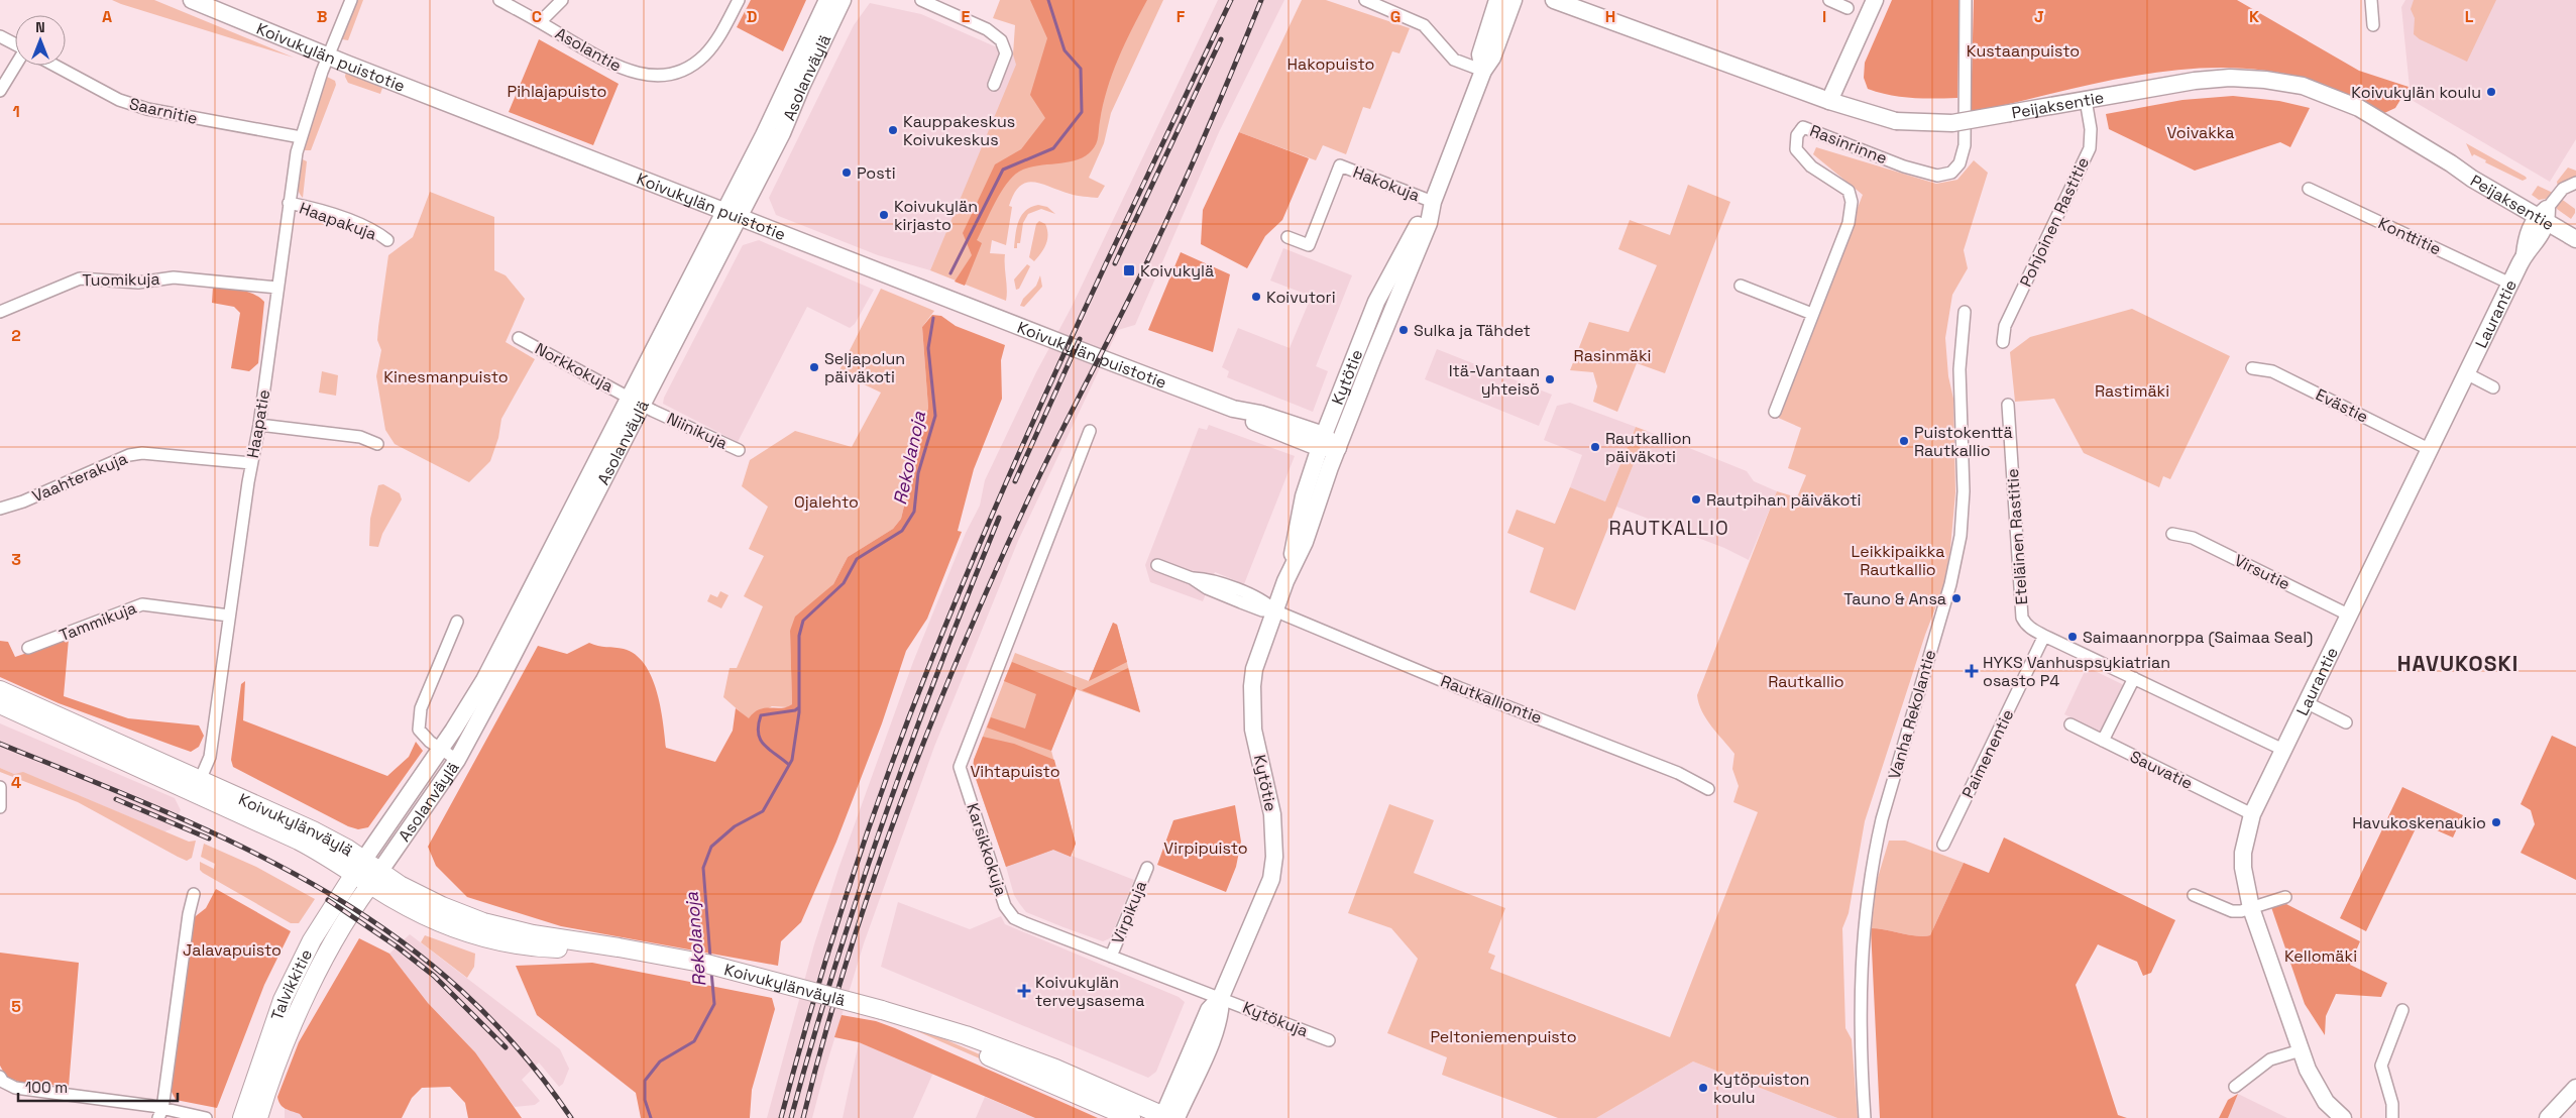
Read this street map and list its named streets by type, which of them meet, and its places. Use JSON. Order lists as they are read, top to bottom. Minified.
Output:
{"streets":{"main road":["Koivukylänväylä","Talvikkitie"],"street":["Asolantie","Koivukylän puistotie","Asolanväylä","Peijaksentie","Saarnitie","Rasinrinne","Hakokuja","Haapakuja","Pohjoinen Rastitie","Konttitie","Tuomikuja","Laurantie","Norkkokuja","Kytötie","Evästie","Haapatie","Niinikuja","Vaahterakuja","Eteläinen Rastitie","Virsutie","Tammikuja","Rautkalliontie","Vanha Rekolantie","Paimenentie","Sauvatie","Karsikkokuja","Virpikuja","Kytökuja"]},"crossings":[["Koivukylän puistotie","Asolanväylä"],["Koivukylän puistotie","Kytötie"],["Koivukylän puistotie","Haapatie"],["Asolanväylä","Norkkokuja"],["Asolanväylä","Niinikuja"],["Asolanväylä","Koivukylänväylä"],["Asolanväylä","Talvikkitie"],["Peijaksentie","Pohjoinen Rastitie"],["Peijaksentie","Laurantie"],["Saarnitie","Haapatie"],["Hakokuja","Kytötie"],["Haapakuja","Haapatie"],["Konttitie","Laurantie"],["Tuomikuja","Haapatie"],["Laurantie","Evästie"],["Laurantie","Eteläinen Rastitie"],["Laurantie","Virsutie"],["Laurantie","Sauvatie"],["Norkkokuja","Niinikuja"],["Kytötie","Rautkalliontie"],["Kytötie","Koivukylänväylä"],["Kytötie","Karsikkokuja"],["Kytötie","Kytökuja"],["Haapatie","Vaahterakuja"],["Haapatie","Tammikuja"],["Haapatie","Koivukylänväylä"],["Eteläinen Rastitie","Paimenentie"],["Koivukylänväylä","Talvikkitie"],["Karsikkokuja","Virpikuja"],["Karsikkokuja","Kytökuja"]],"districts":["RAUTKALLIO","HAVUKOSKI"],"water":["Rekolanoja"],"parks":["Kustaanpuisto","Hakopuisto","Pihlajapuisto","Voivakka","Rasinmäki","Kinesmanpuisto","Rastimäki","Ojalehto","Leikkipaikka Rautkallio","Rautkallio","Vihtapuisto","Virpipuisto","Jalavapuisto","Kellomäki","Peltoniemenpuisto"],"places":{"other":["Koivukylän koulu","Kauppakeskus Koivukeskus","Posti","Koivukylän kirjasto","Koivutori","Sulka ja Tähdet","Seljapolun päiväkoti","Itä-Vantaan yhteisö","Puistokenttä Rautkallio","Rautkallion päiväkoti","Rautpihan päiväkoti","Tauno & Ansa","Saimaannorppa (Saimaa Seal)","Havukoskenaukio","Kytöpuiston koulu"],"transit":["Koivukylä"],"health":["HYKS Vanhuspsykiatrian osasto P4","Koivukylän terveysasema"]},"scale_bar":"100 m","north":"top","grid":{"columns":["A","B","C","D","E","F","G","H","I","J","K","L"],"rows":["1","2","3","4","5"]}}
